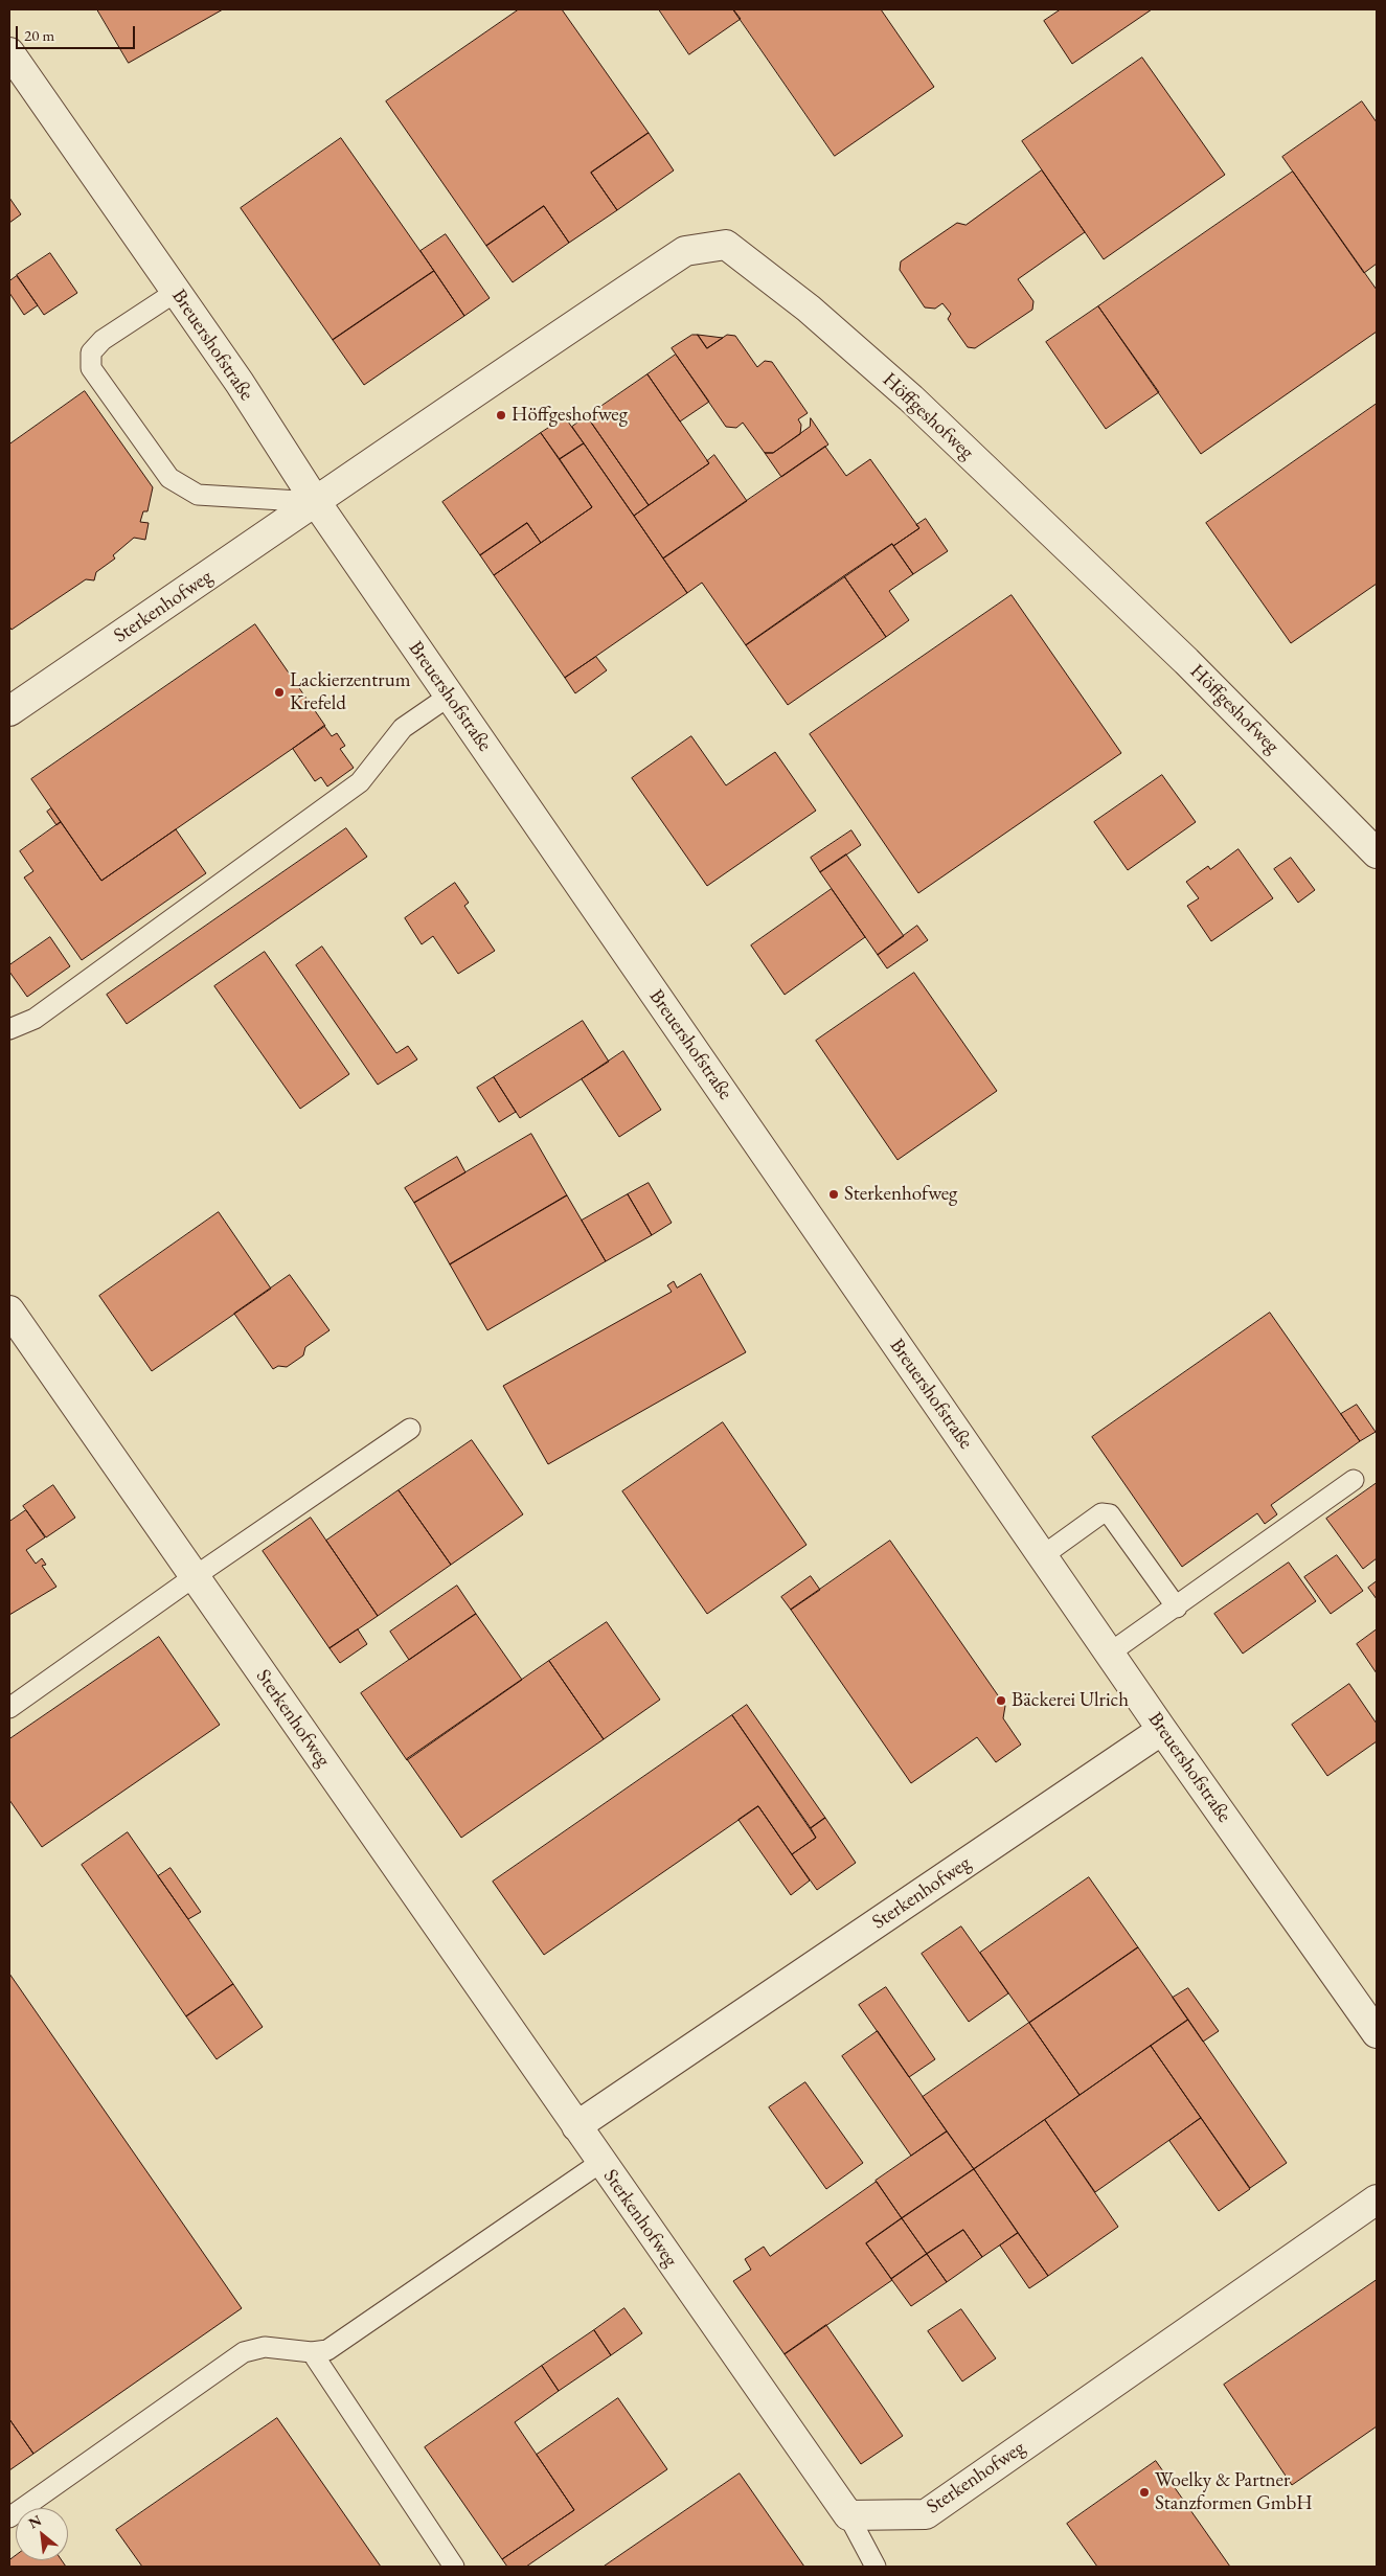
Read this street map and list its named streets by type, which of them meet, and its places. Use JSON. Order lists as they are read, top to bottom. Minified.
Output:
{"streets":{"street":["Breuershofstraße","Höffgeshofweg","Sterkenhofweg"]},"crossings":[["Breuershofstraße","Höffgeshofweg"],["Breuershofstraße","Sterkenhofweg"],["Höffgeshofweg","Sterkenhofweg"]],"places":["Höffgeshofweg","Lackierzentrum Krefeld","Sterkenhofweg","Bäckerei Ulrich","Woelky & Partner Stanzformen GmbH"],"scale_bar":"20 m","north":"top left"}
